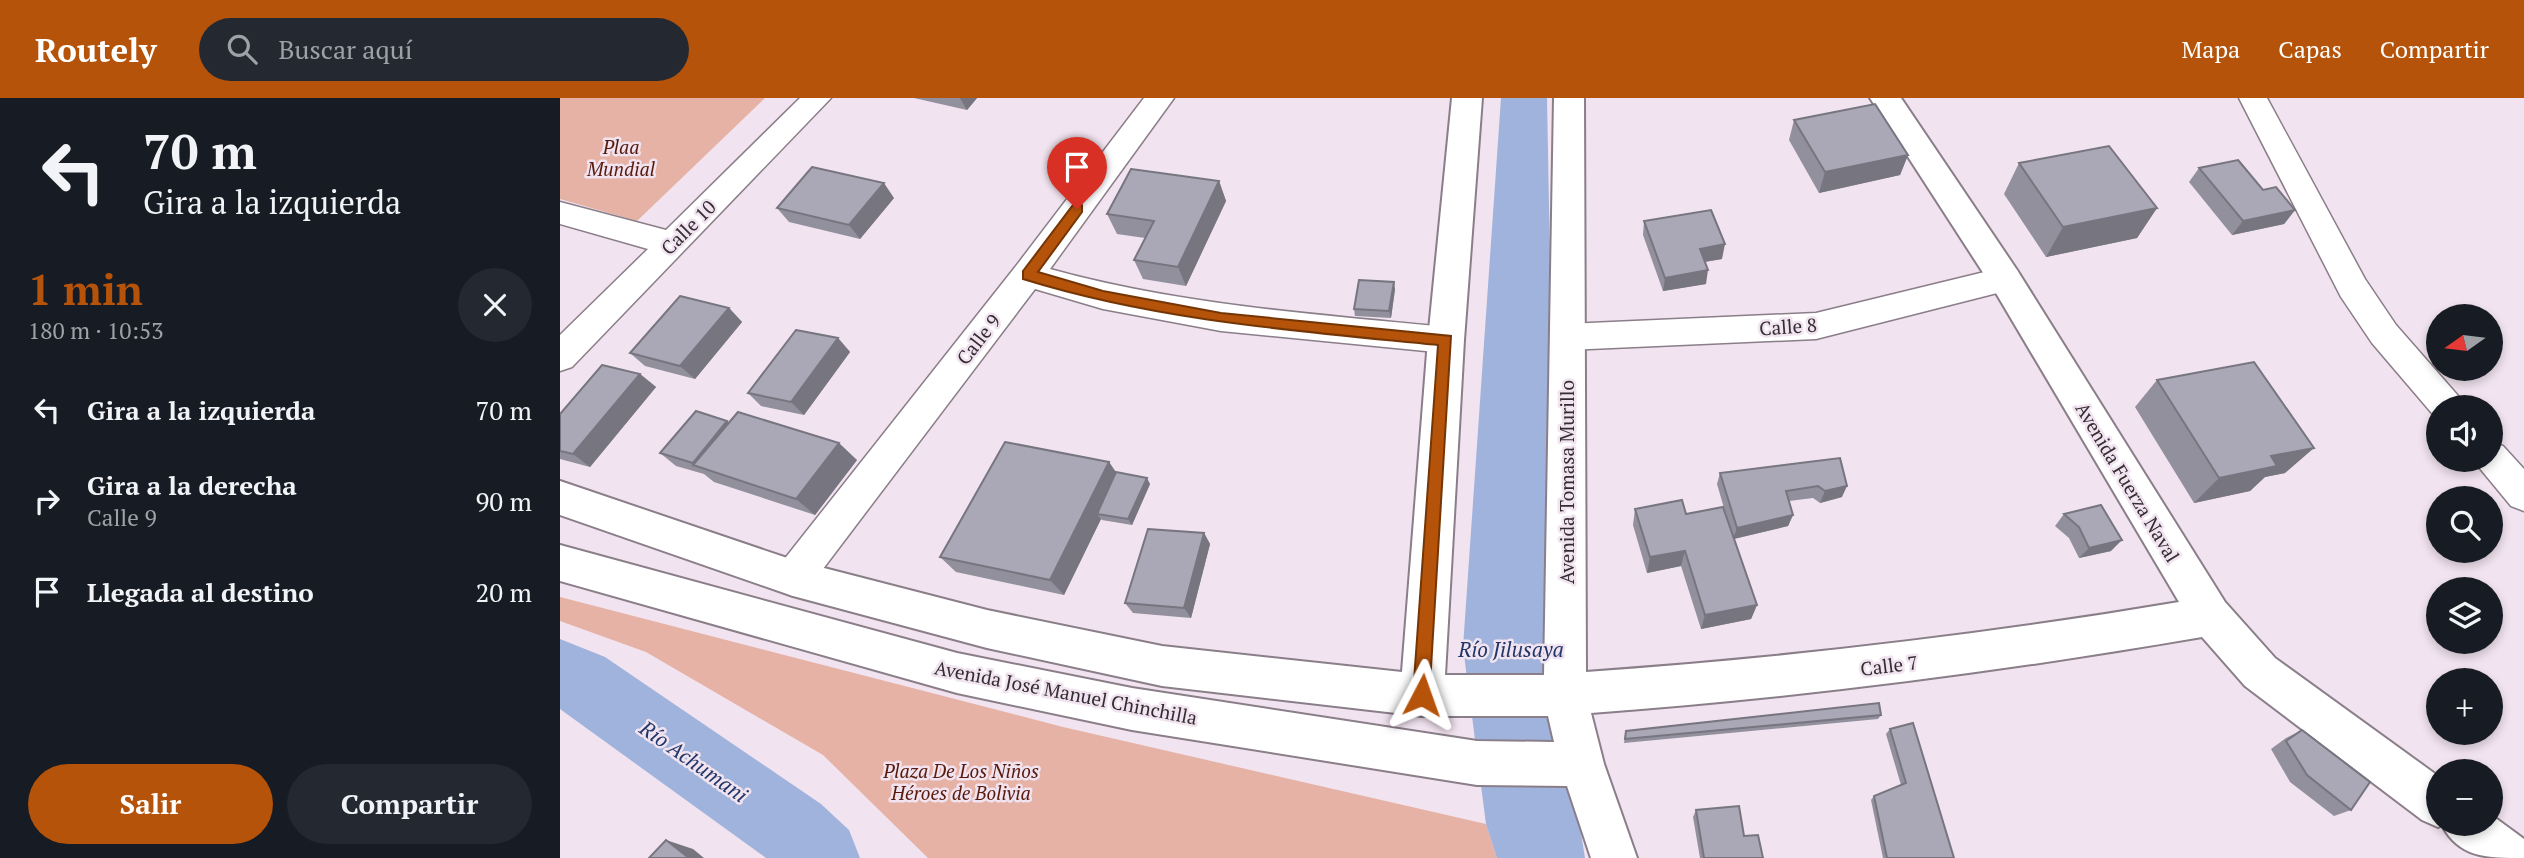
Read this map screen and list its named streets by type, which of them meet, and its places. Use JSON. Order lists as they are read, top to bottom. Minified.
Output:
{"streets":{"main road":["Avenida Tomasa Murillo","Avenida Fuerza Naval","Calle 7","Avenida José Manuel Chinchilla"],"street":["Calle 10","Calle 8","Calle 9"]},"crossings":[["Calle 8","Avenida Tomasa Murillo"],["Calle 8","Avenida Fuerza Naval"],["Avenida Tomasa Murillo","Calle 7"],["Avenida Tomasa Murillo","Avenida José Manuel Chinchilla"],["Avenida Fuerza Naval","Calle 7"]],"water":["Río Jilusaya","Río Achumani"],"parks":["Plaa Mundial","Plaza De Los Niños Héroes de Bolivia"],"north":"left","page":{"header":"Routely","search":"Buscar aquí","nav":["Mapa","Capas","Compartir"],"turn":["70 m","Gira a la izquierda"],"heading":["1 min","180 m · 10:53"],"map_buttons":["+","−"],"list":[{"name":"Gira a la izquierda","value":"70 m"},{"name":"Gira a la derecha","note":"Calle 9","value":"90 m"},{"name":"Llegada al destino","value":"20 m"}],"buttons":["Salir","Compartir"]}}
